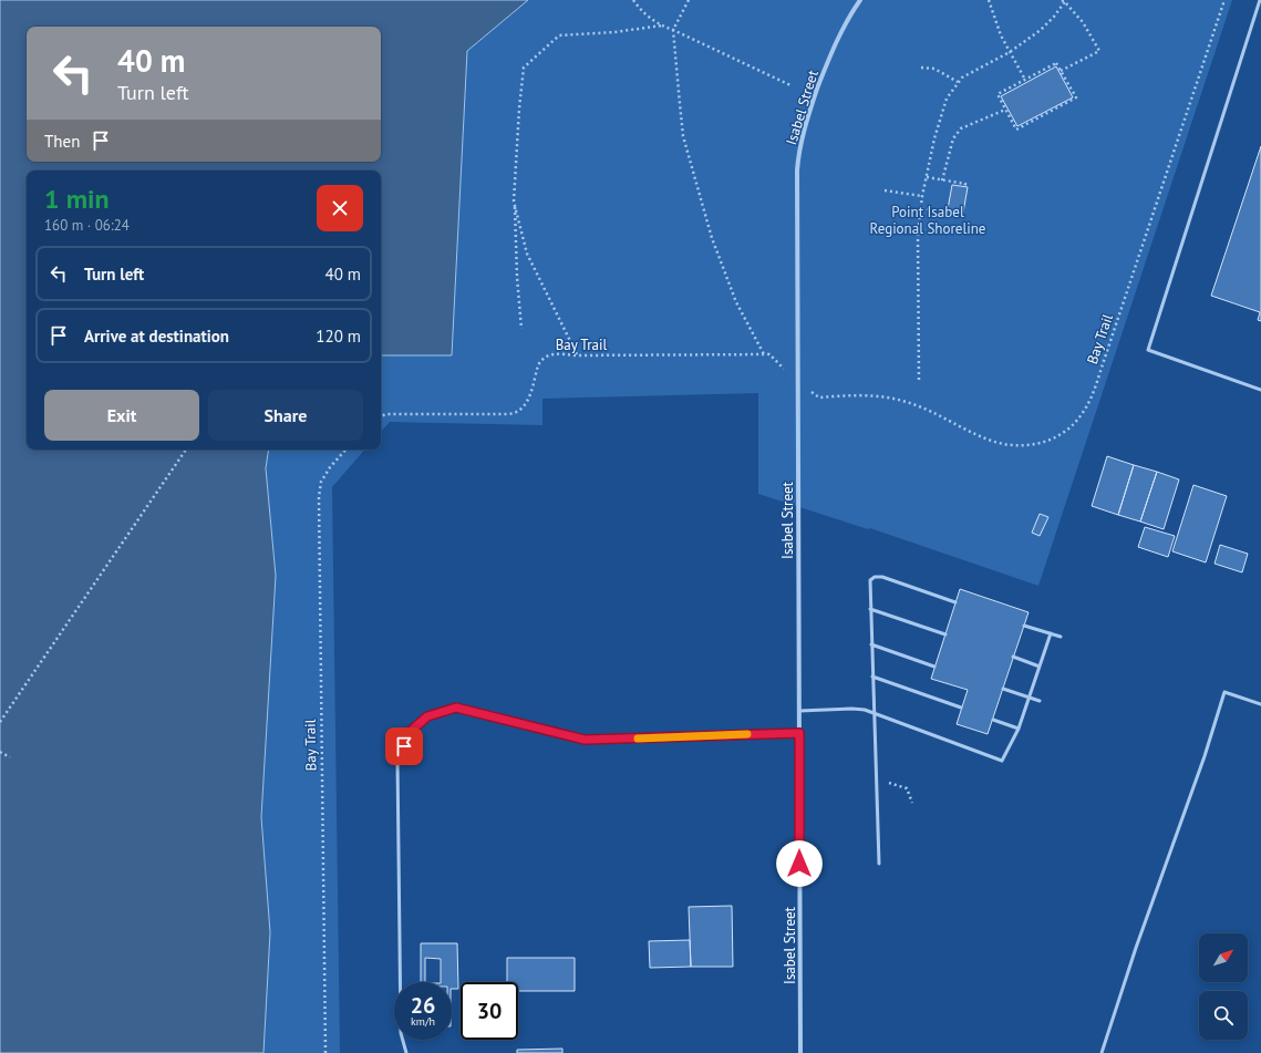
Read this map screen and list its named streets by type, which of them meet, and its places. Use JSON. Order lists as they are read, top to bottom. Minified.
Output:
{"streets":{"street":["Isabel Street"],"path":["Bay Trail"]},"parks":["Point Isabel Regional Shoreline"],"north":"top right","page":{"turn":["40 m","Turn left"],"then":"Then","heading":["1 min","160 m · 06:24"],"list":[{"name":"Turn left","value":"40 m"},{"name":"Arrive at destination","value":"120 m"}],"buttons":["Exit","Share"],"speed":"26 km/h","limit":"30"}}
